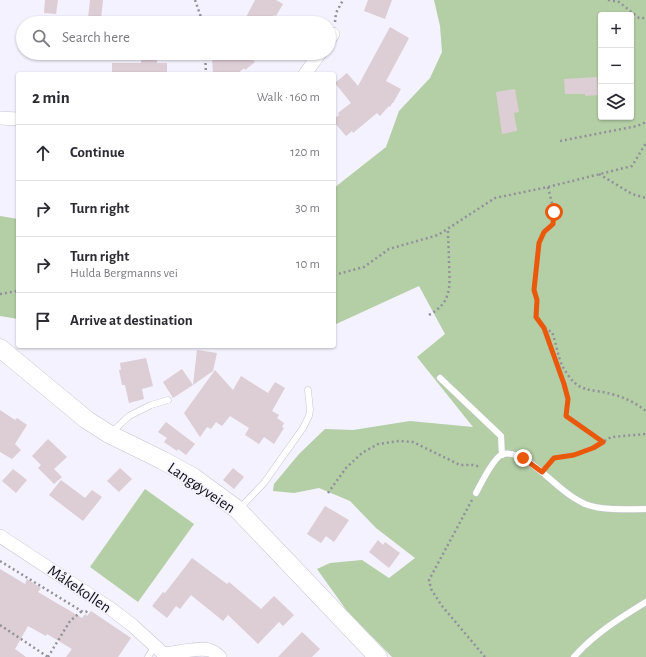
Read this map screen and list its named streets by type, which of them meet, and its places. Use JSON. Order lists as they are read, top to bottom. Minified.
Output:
{"streets":{"main road":["Langøyveien"],"street":["Måkekollen"]},"page":{"map_buttons":["+","−"],"search":"Search here","heading":["2 min","Walk · 160 m"],"list":[["Continue","120 m"],["Turn right","30 m"],["Turn right","Hulda Bergmanns vei","10 m"],"Arrive at destination"]}}
